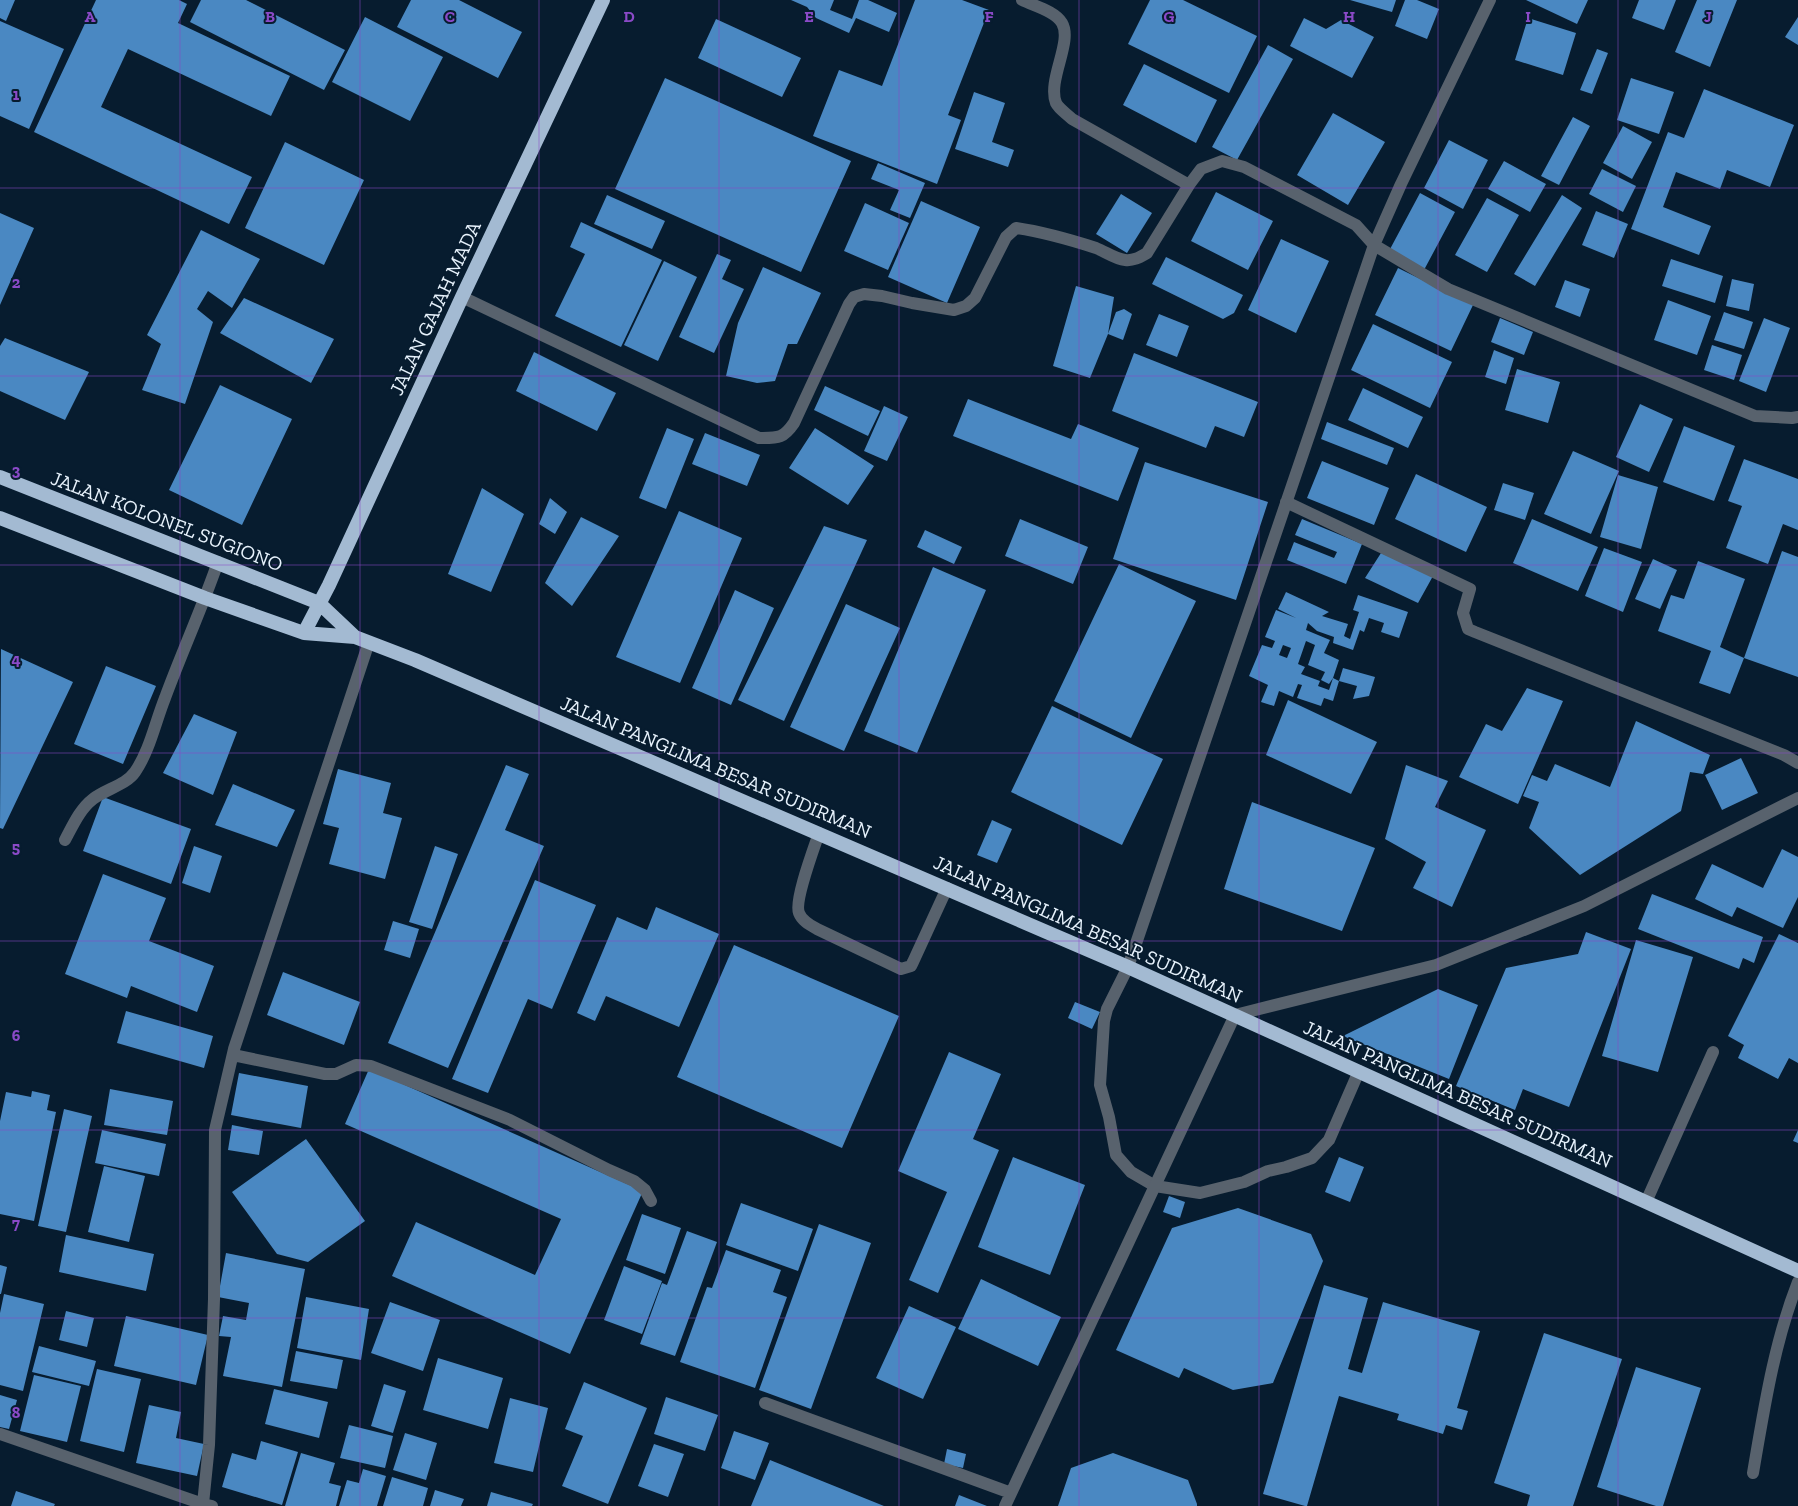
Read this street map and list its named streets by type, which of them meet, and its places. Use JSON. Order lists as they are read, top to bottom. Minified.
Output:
{"streets":{"highway":["JALAN GAJAH MADA","JALAN KOLONEL SUGIONO","JALAN PANGLIMA BESAR SUDIRMAN"]},"crossings":[["JALAN GAJAH MADA","JALAN KOLONEL SUGIONO"],["JALAN GAJAH MADA","JALAN PANGLIMA BESAR SUDIRMAN"],["JALAN KOLONEL SUGIONO","JALAN PANGLIMA BESAR SUDIRMAN"]],"grid":{"columns":["A","B","C","D","E","F","G","H","I","J"],"rows":["1","2","3","4","5","6","7","8"]}}
